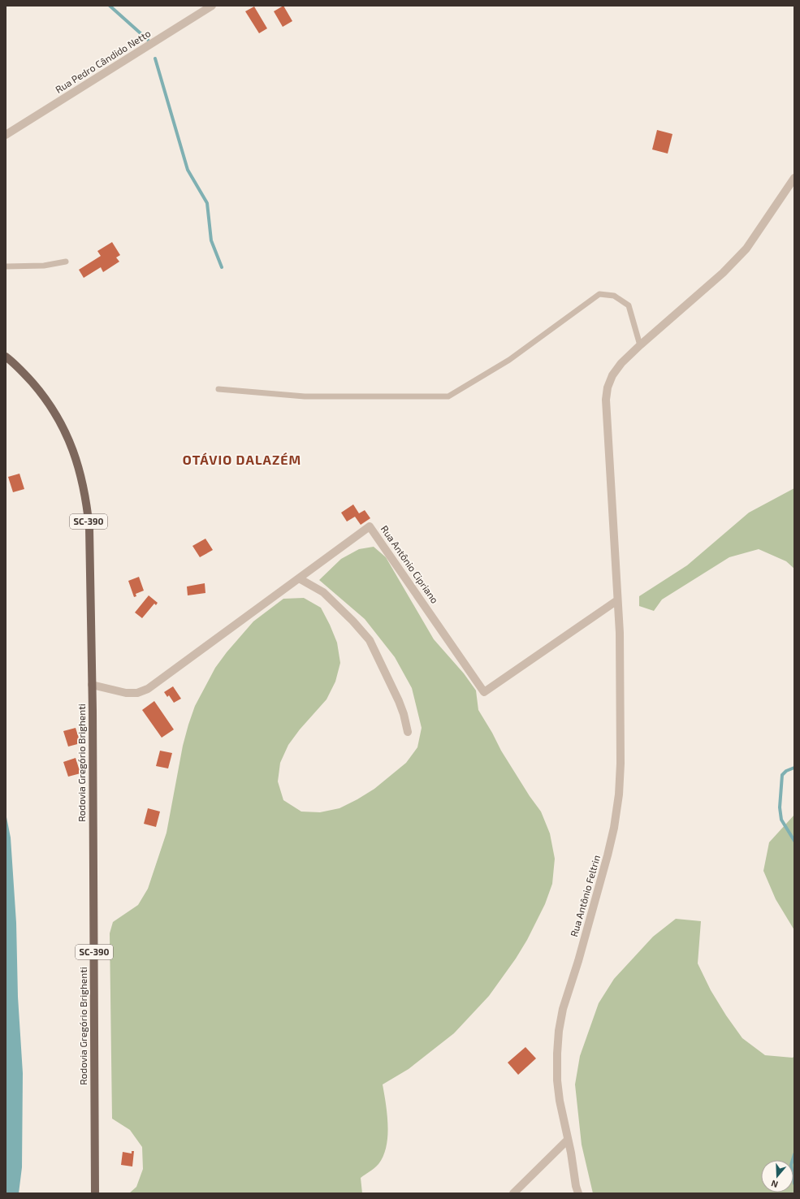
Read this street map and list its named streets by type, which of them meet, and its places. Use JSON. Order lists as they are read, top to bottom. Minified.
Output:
{"streets":{"main road":["SC-390","Rodovia Gregório Brighenti"],"street":["Rua Pedro Cândido Netto","Rua Antônio Cipriano","Rua Antônio Feltrin"]},"crossings":[["Rua Antônio Cipriano","Rodovia Gregório Brighenti"],["Rua Antônio Cipriano","Rua Antônio Feltrin"]],"districts":["OTÁVIO DALAZÉM"],"north":"bottom"}
